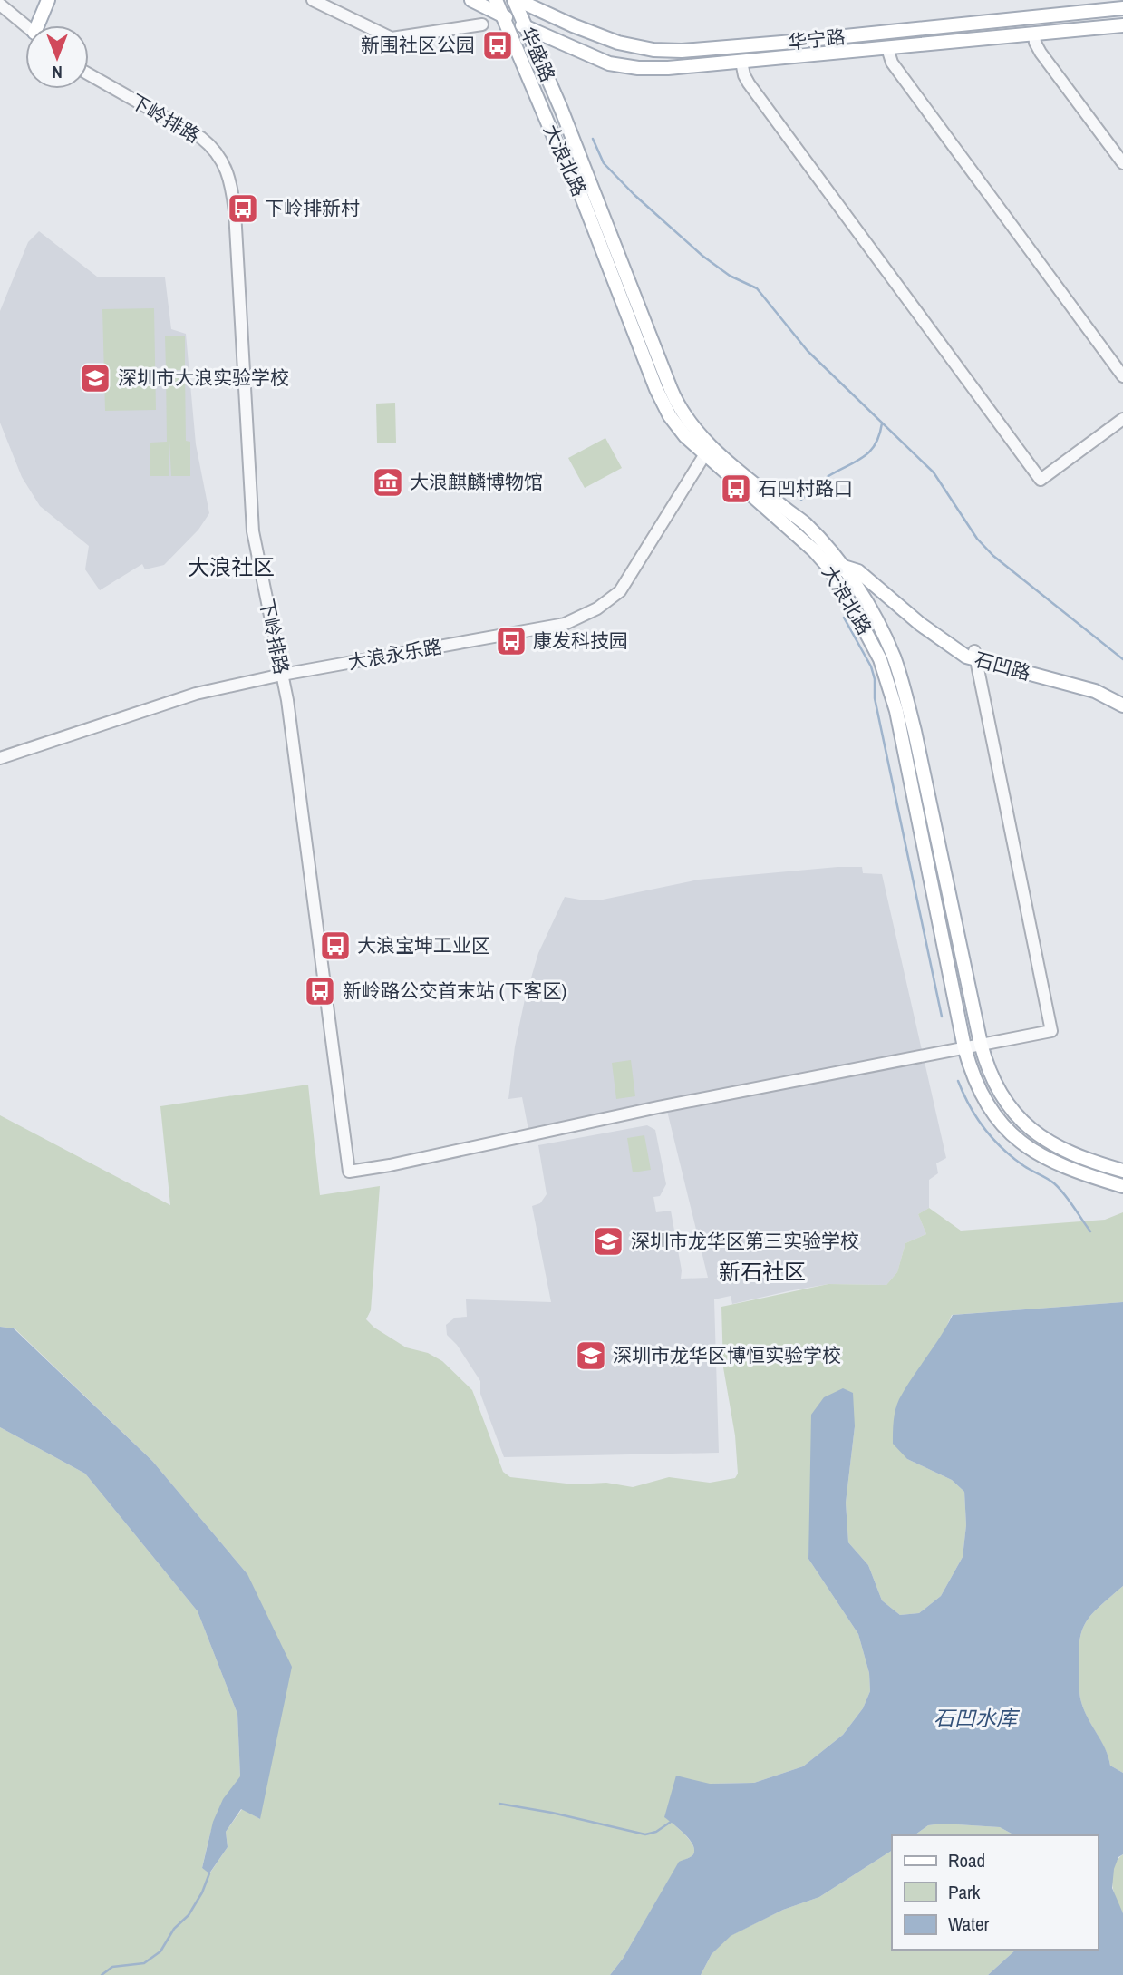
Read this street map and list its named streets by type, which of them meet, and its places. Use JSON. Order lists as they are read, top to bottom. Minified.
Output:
{"streets":{"main road":["华宁路","华盛路","大浪北路","石凹路"],"street":["下岭排路","大浪永乐路"]},"crossings":[["华宁路","华盛路"],["华盛路","大浪北路"],["下岭排路","大浪北路"],["下岭排路","大浪永乐路"],["大浪北路","大浪永乐路"],["大浪北路","石凹路"]],"districts":["大浪社区","新石社区"],"water":["石凹水库"],"places":{"bus stop":["新围社区公园","下岭排新村","石凹村路口","康发科技园","大浪宝坤工业区","新岭路公交首末站 (下客区)"],"school or university":["深圳市大浪实验学校","深圳市龙华区第三实验学校","深圳市龙华区博恒实验学校"],"museum":["大浪麒麟博物馆"]},"legend":["Road","Park","Water"],"north":"bottom"}
